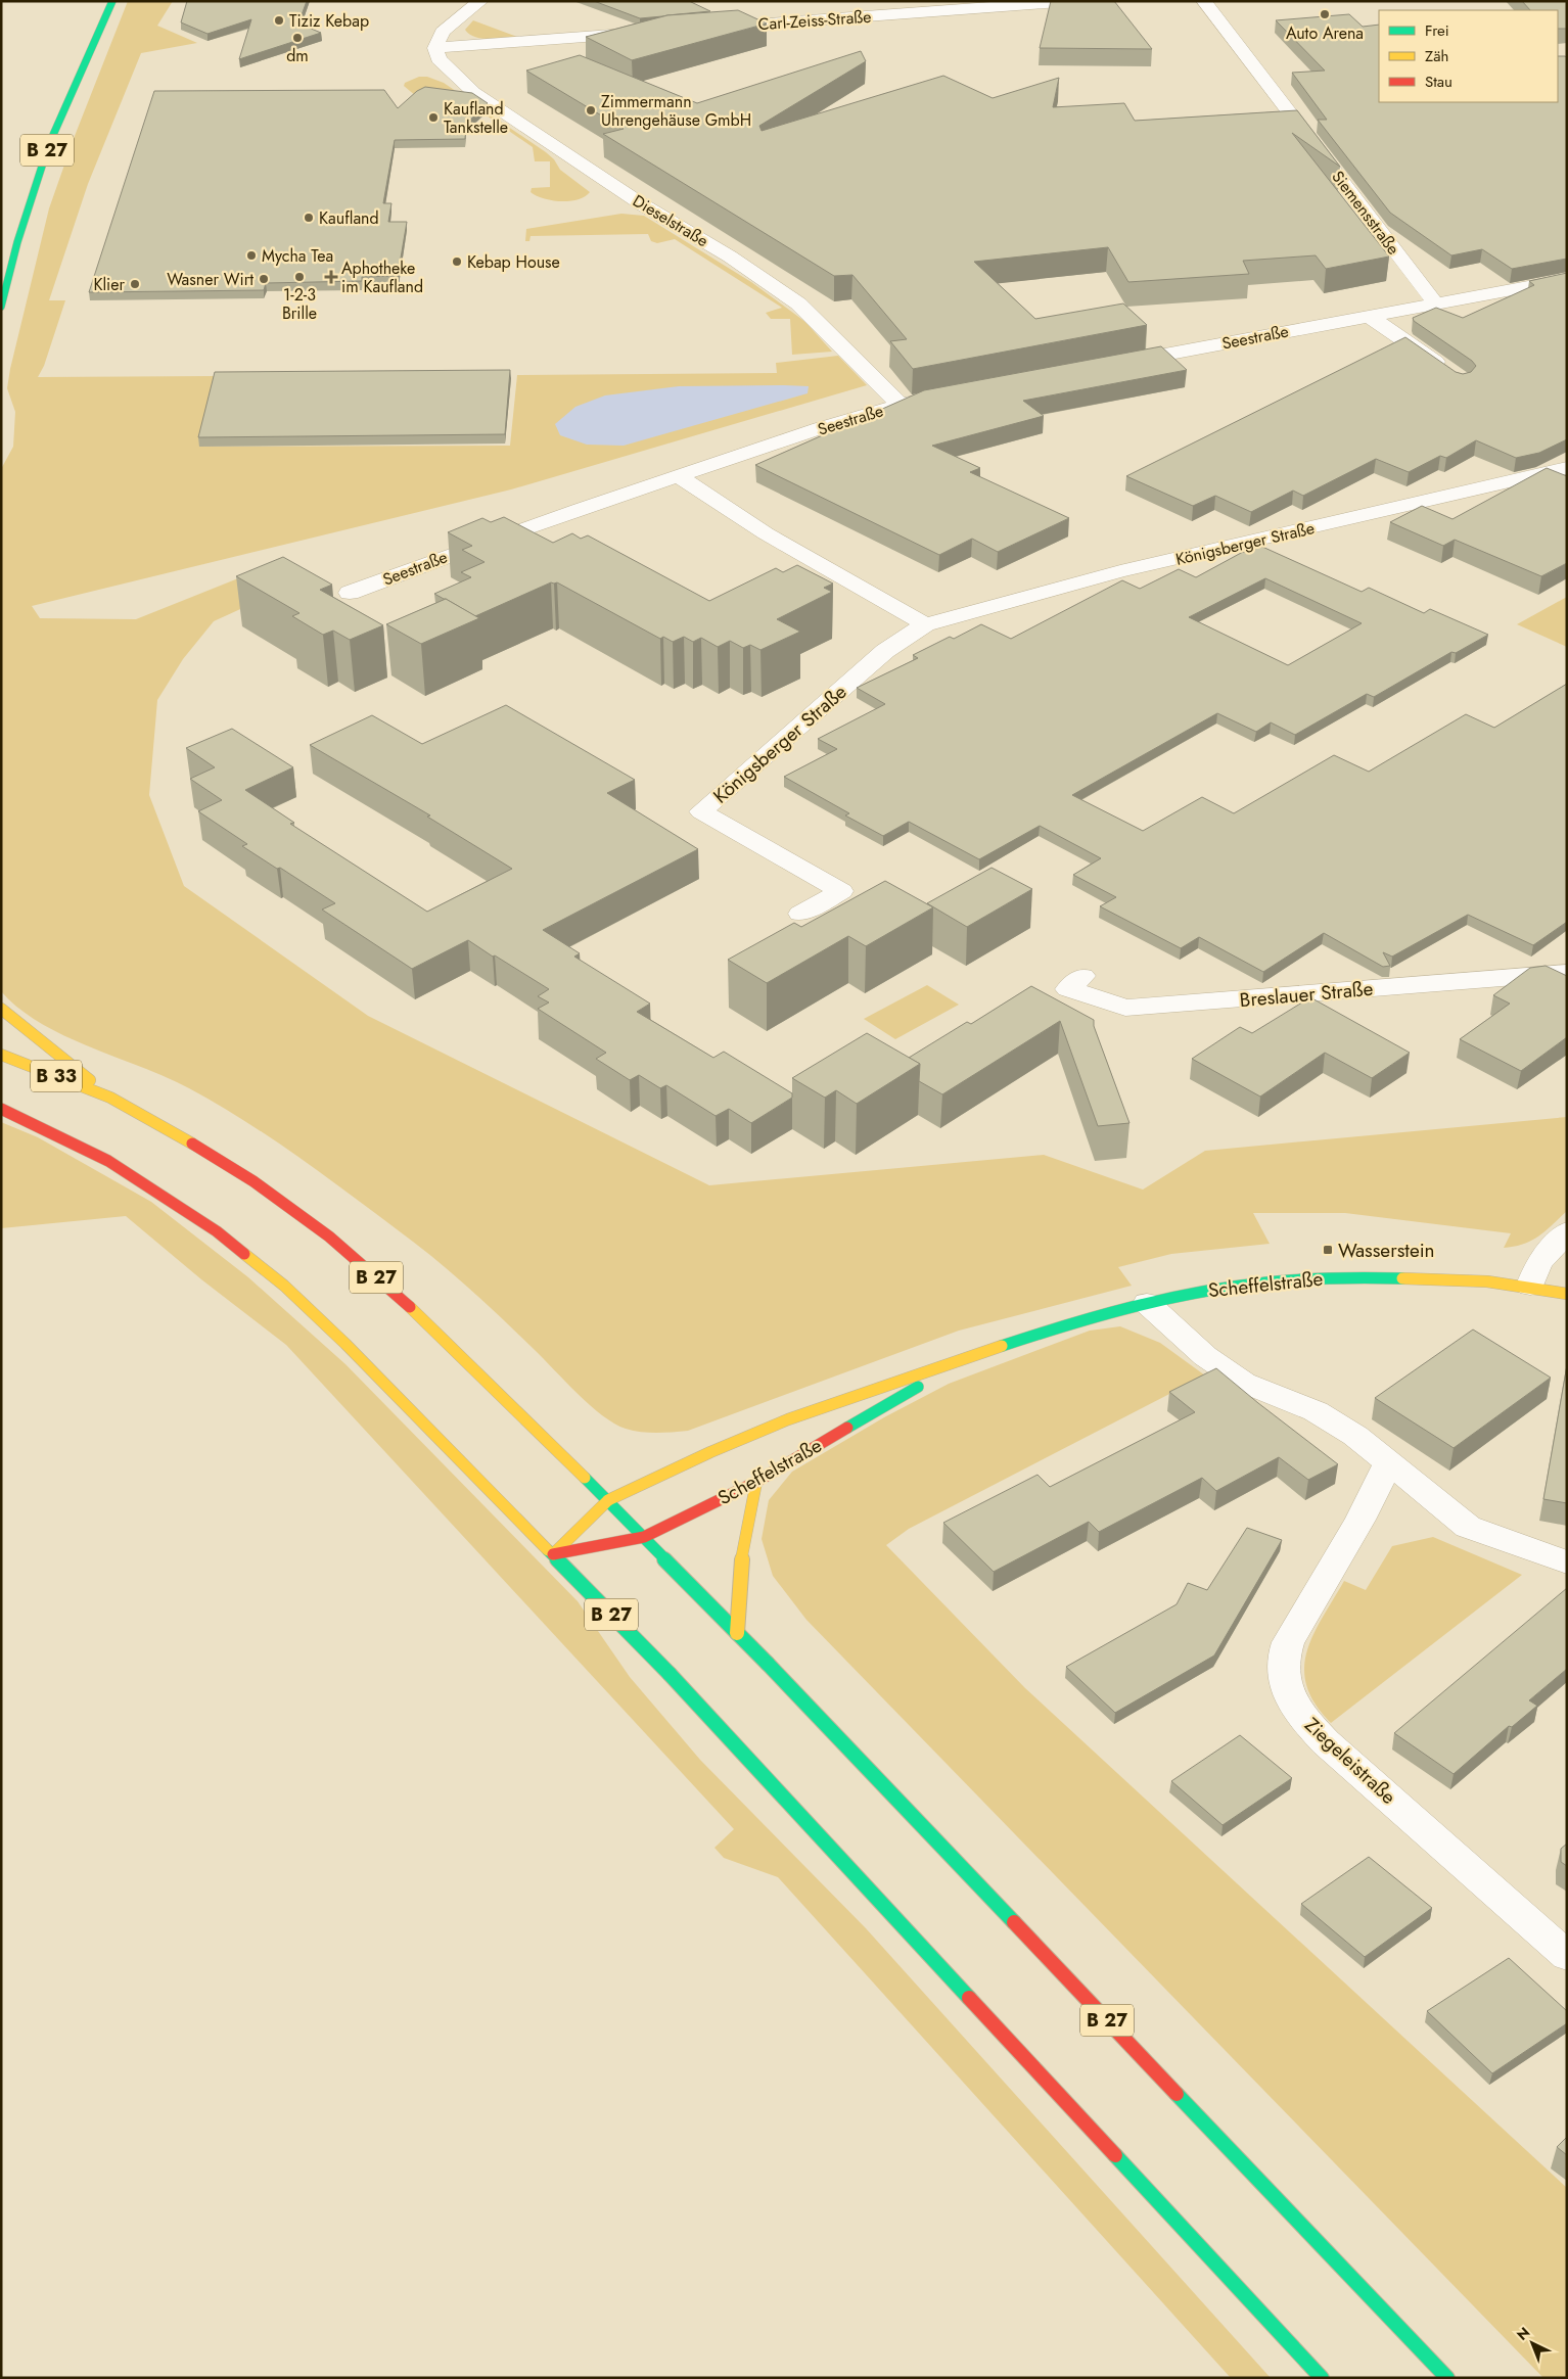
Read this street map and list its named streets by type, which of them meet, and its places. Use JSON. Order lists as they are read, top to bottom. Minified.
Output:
{"streets":{"main road":["B 27","B 33","Scheffelstraße"],"street":["Carl-Zeiss-Straße","Siemensstraße","Dieselstraße","Seestraße","Königsberger Straße","Breslauer Straße","Ziegeleistraße"]},"crossings":[["B 27","B 33"],["B 27","Scheffelstraße"],["Siemensstraße","Seestraße"],["Dieselstraße","Seestraße"]],"places":{"other":["Auto Arena","Tiziz Kebap","dm","Zimmermann Uhrengehäuse GmbH","Kaufland Tankstelle","Kaufland","Mycha Tea","Kebap House","1-2-3 Brille","Wasner Wirt","Klier"],"health":["Aphotheke im Kaufland"],"transit":["Wasserstein"]},"legend":["Frei","Zäh","Stau"],"north":"top left"}
